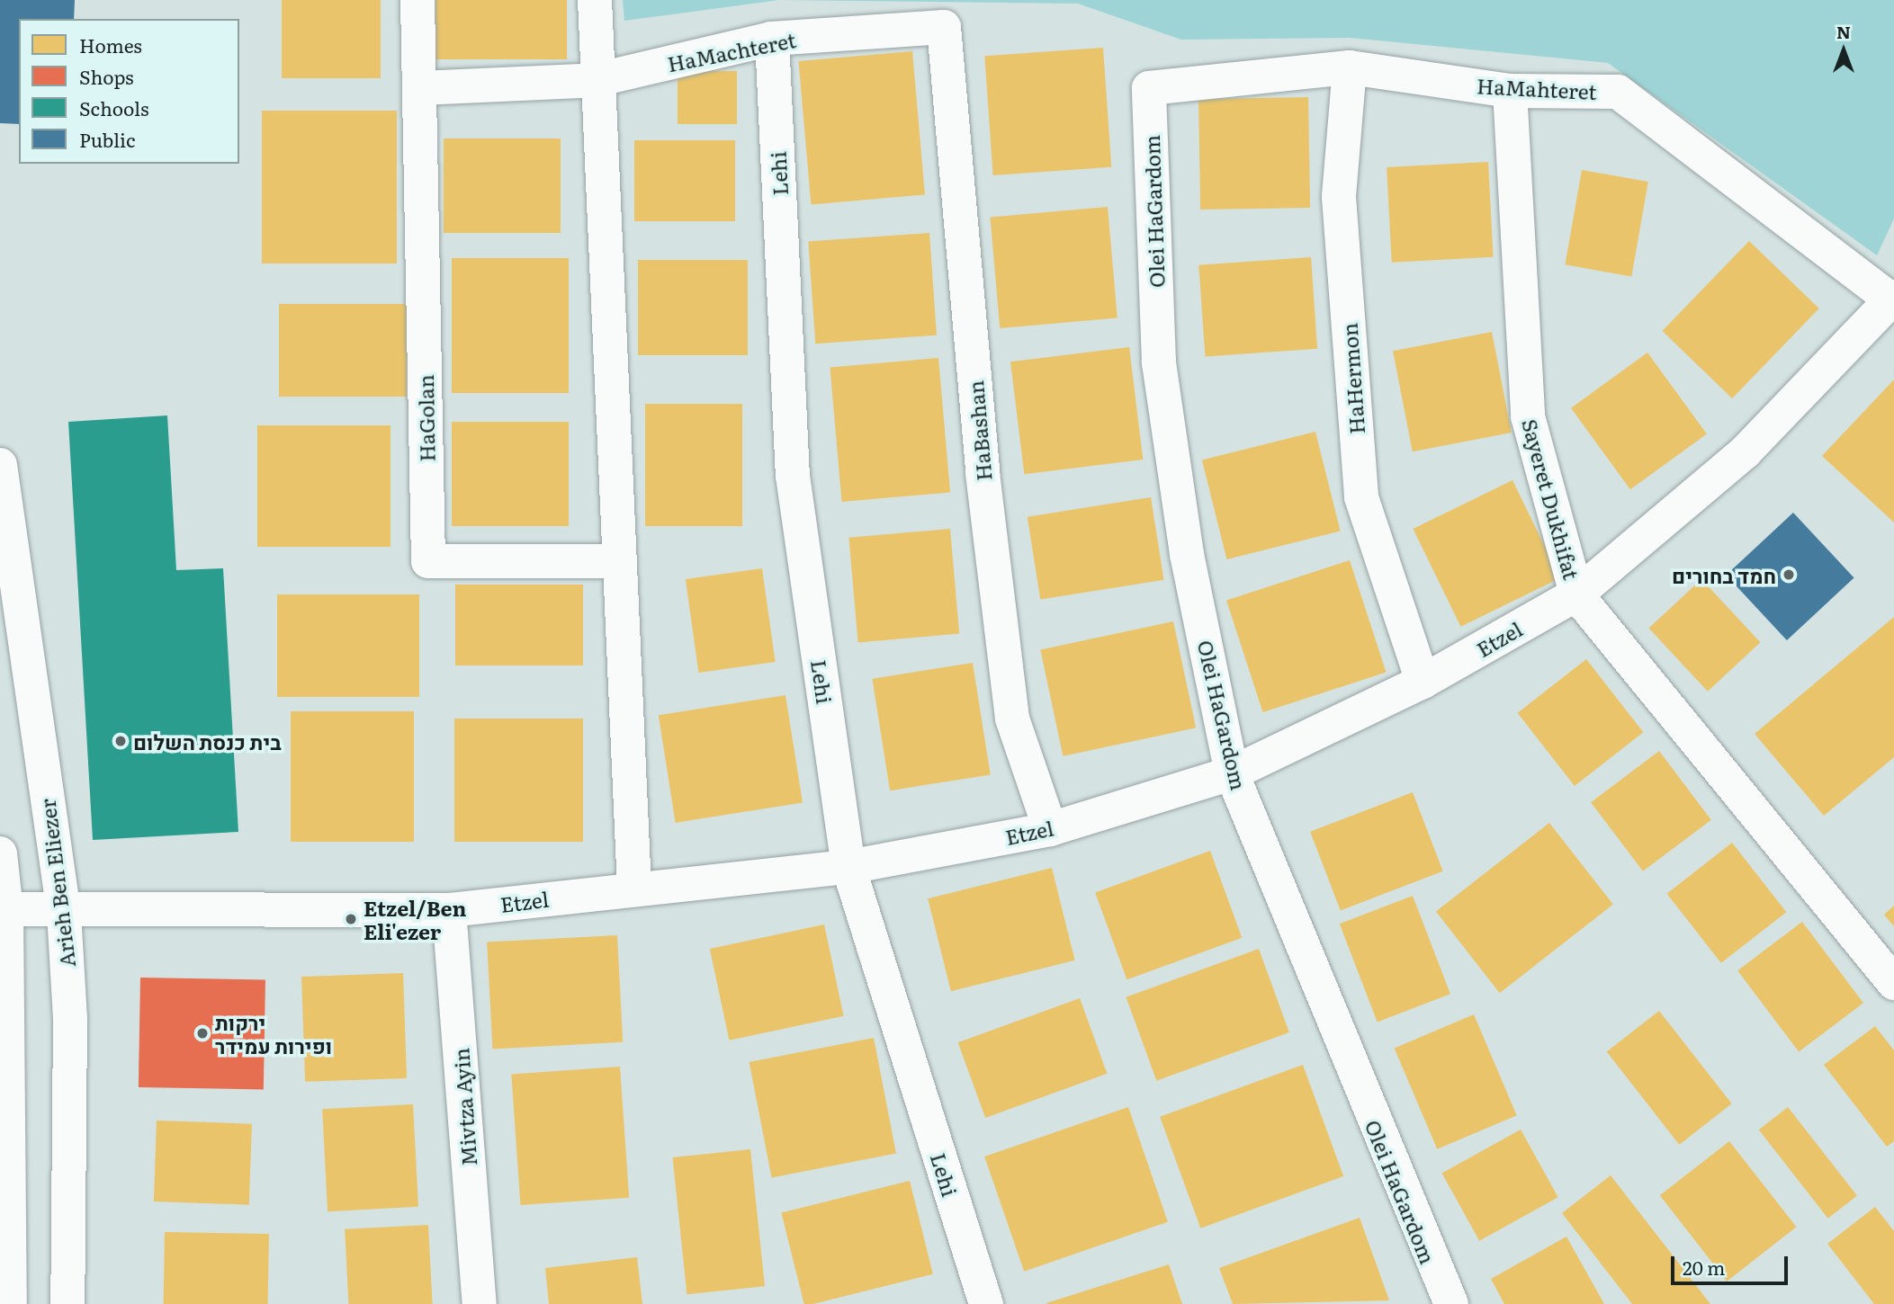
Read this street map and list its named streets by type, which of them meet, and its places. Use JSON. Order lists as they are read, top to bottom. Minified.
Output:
{"streets":{"street":["HaMachteret","HaMahteret","Lehi","Olei HaGardom","HaHermon","HaGolan","HaBashan","Sayeret Dukhifat","Etzel","Arieh Ben Eliezer","Mivtza Ayin"]},"crossings":[["HaMachteret","Lehi"],["HaMachteret","HaBashan"],["HaMahteret","Olei HaGardom"],["HaMahteret","HaHermon"],["HaMahteret","Sayeret Dukhifat"],["HaMahteret","Etzel"],["Lehi","Etzel"],["Olei HaGardom","Etzel"],["HaHermon","Etzel"],["HaBashan","Etzel"],["Sayeret Dukhifat","Etzel"],["Etzel","Arieh Ben Eliezer"],["Etzel","Mivtza Ayin"]],"places":["חמד בחורים","בית כנסת השלום","Etzel/Ben Eli'ezer","ירקות ופירות עמידר"],"legend":["Homes","Shops","Schools","Public"],"scale_bar":"20 m","north":"top"}
